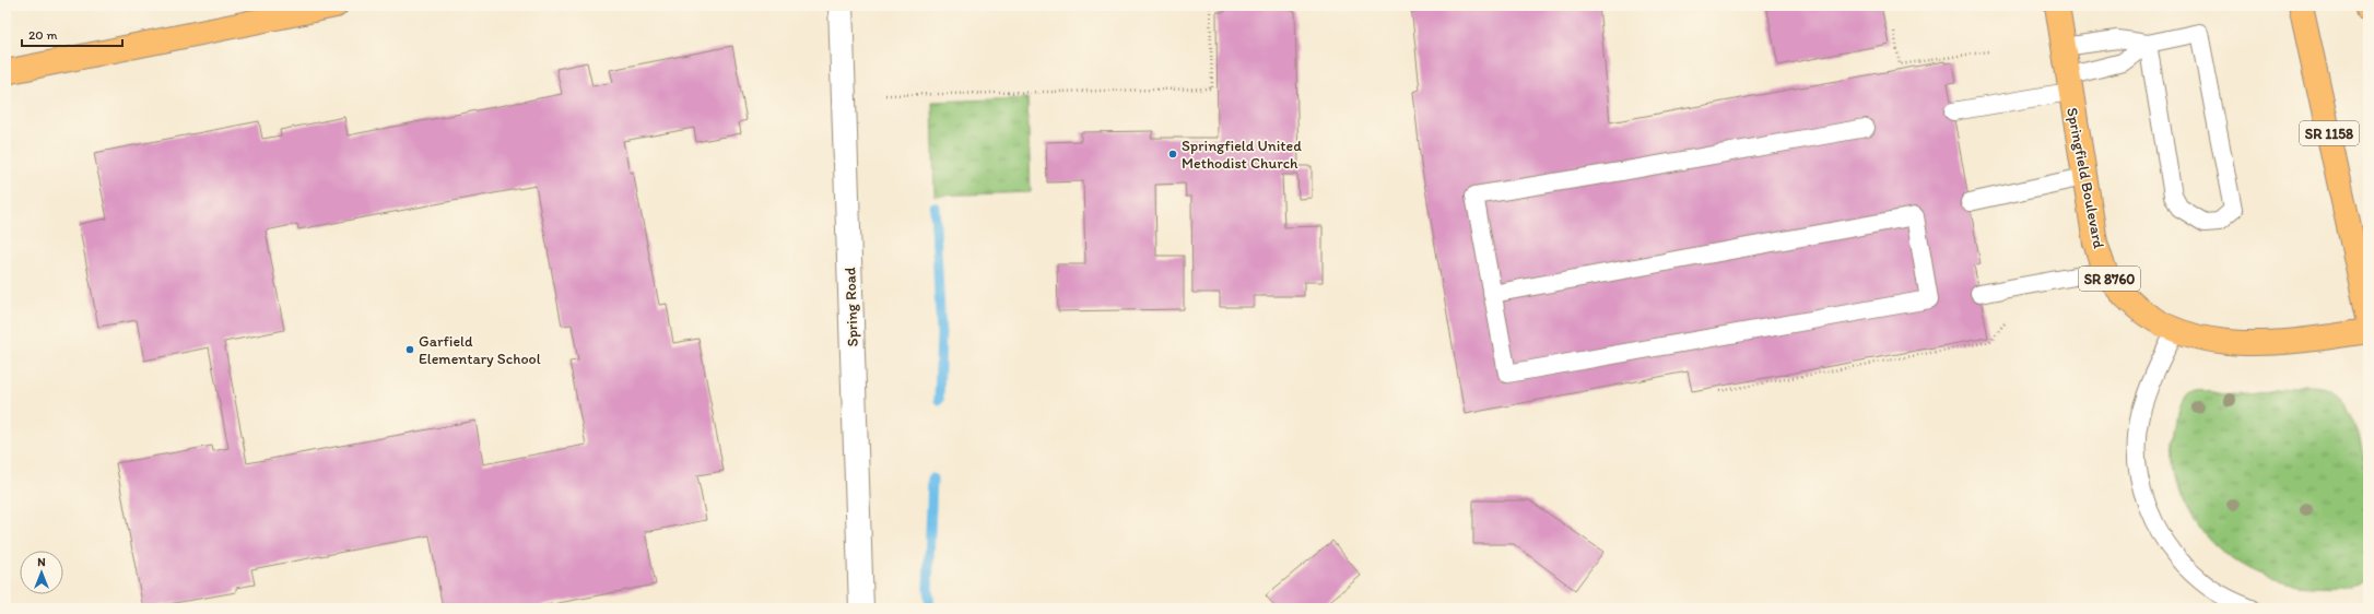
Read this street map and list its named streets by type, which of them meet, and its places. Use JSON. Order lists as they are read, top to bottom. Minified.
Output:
{"streets":{"main road":["SR 1158","Springfield Boulevard","SR 8760"],"street":["Spring Road"]},"places":["Springfield United Methodist Church","Garfield Elementary School"],"scale_bar":"20 m","north":"top"}
